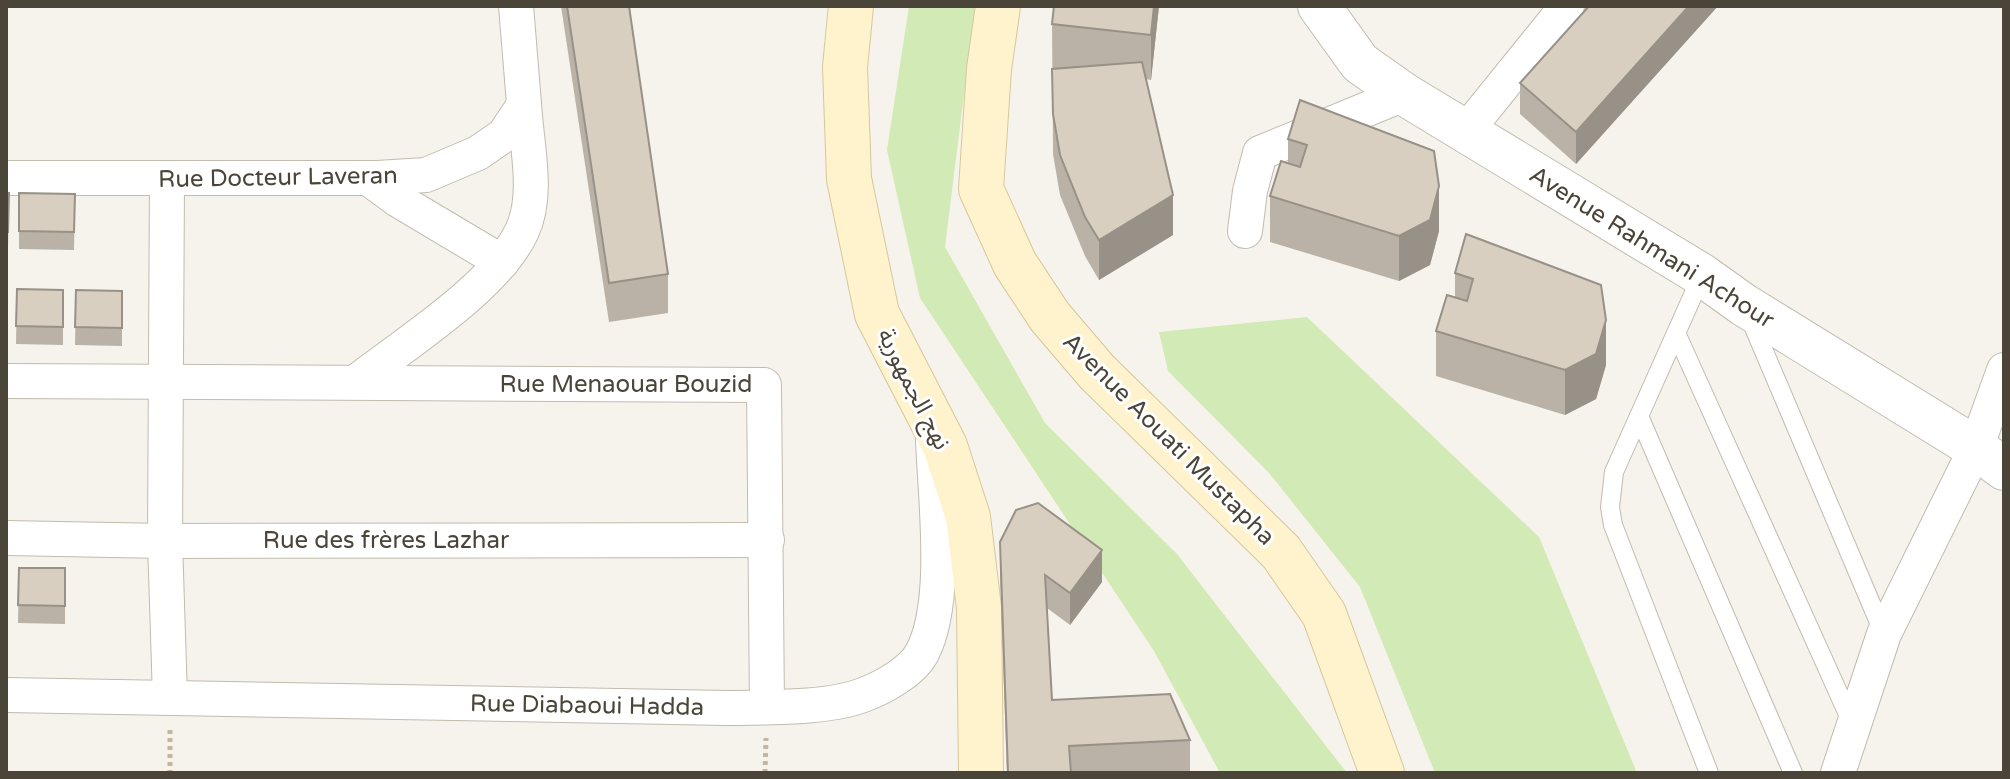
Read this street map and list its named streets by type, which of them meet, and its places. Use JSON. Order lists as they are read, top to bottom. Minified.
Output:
{"streets":{"main road":["نهج الجمهورية","Avenue Aouati Mustapha"],"street":["Rue Docteur Laveran","Avenue Rahmani Achour","Rue Menaouar Bouzid","Rue des frères Lazhar","Rue Diabaoui Hadda"]},"crossings":[["Rue Menaouar Bouzid","Rue des frères Lazhar"],["Rue Menaouar Bouzid","Rue Diabaoui Hadda"],["نهج الجمهورية","Rue Diabaoui Hadda"]]}
